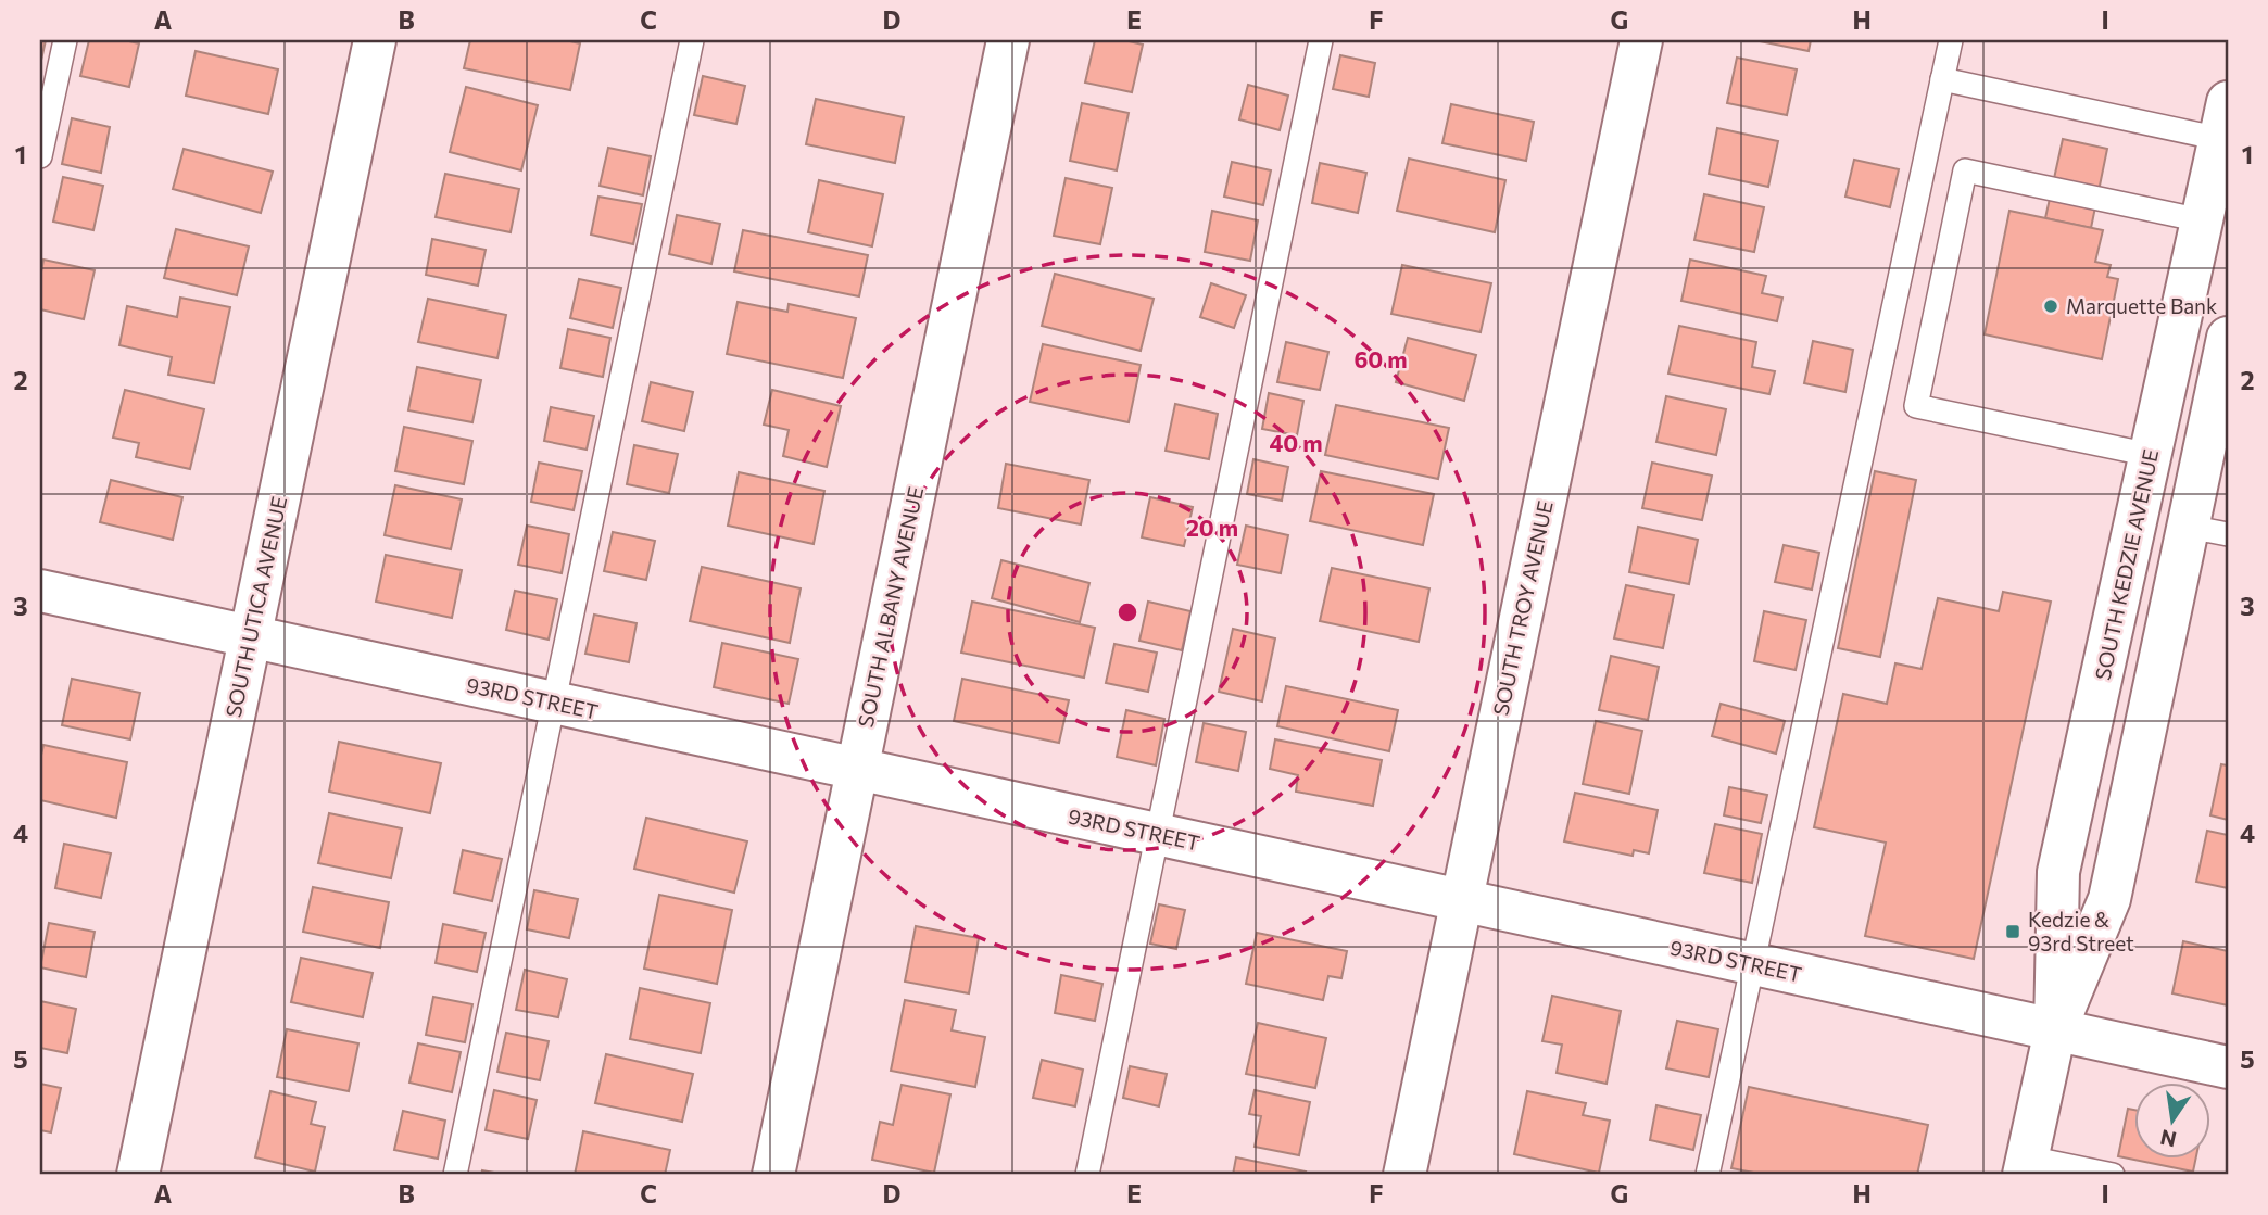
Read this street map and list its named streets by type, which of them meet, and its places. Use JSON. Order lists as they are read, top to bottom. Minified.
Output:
{"streets":{"street":["SOUTH KEDZIE AVENUE","SOUTH UTICA AVENUE","SOUTH ALBANY AVENUE","SOUTH TROY AVENUE","93RD STREET"]},"crossings":[["SOUTH KEDZIE AVENUE","93RD STREET"],["SOUTH UTICA AVENUE","93RD STREET"],["SOUTH ALBANY AVENUE","93RD STREET"],["SOUTH TROY AVENUE","93RD STREET"]],"places":{"other":["Marquette Bank"],"transit":["Kedzie & 93rd Street"]},"north":"bottom","grid":{"columns":["A","B","C","D","E","F","G","H","I"],"rows":["1","2","3","4","5"]},"rings":["60 m","40 m","20 m"]}
